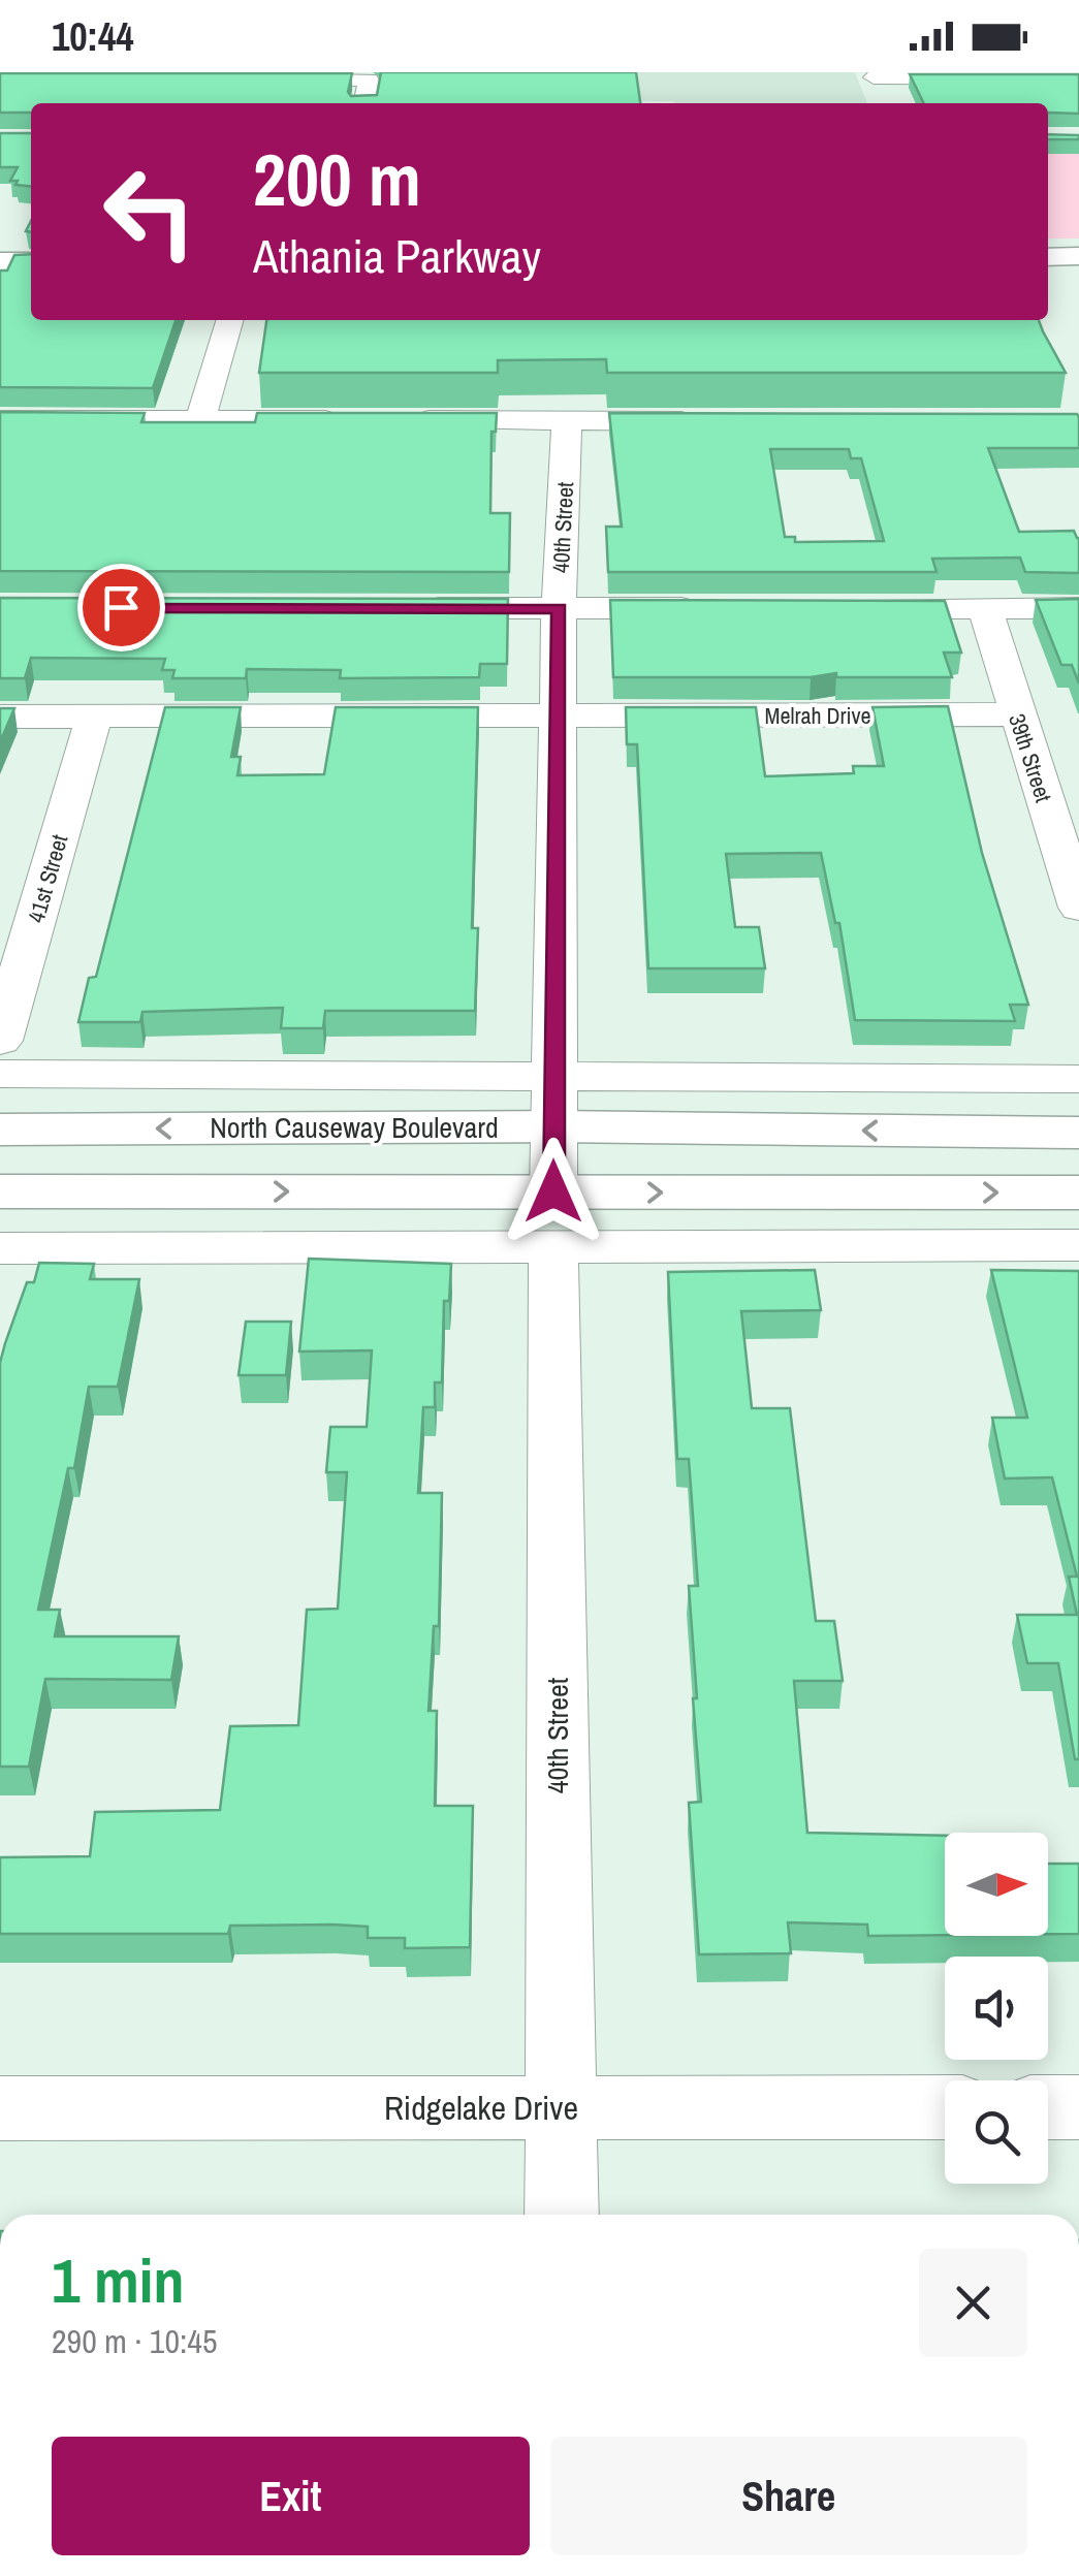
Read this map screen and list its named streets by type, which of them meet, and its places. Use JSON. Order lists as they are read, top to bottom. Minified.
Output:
{"streets":{"main road":["North Causeway Boulevard"],"street":["40th Street","Melrah Drive","39th Street","41st Street","Ridgelake Drive"]},"crossings":[["40th Street","Melrah Drive"],["40th Street","North Causeway Boulevard"],["40th Street","Ridgelake Drive"],["Melrah Drive","39th Street"],["Melrah Drive","41st Street"]],"north":"right","page":{"status":"10:44","turn":["200 m","Athania Parkway"],"heading":["1 min","290 m · 10:45"],"buttons":["Exit","Share"]}}
